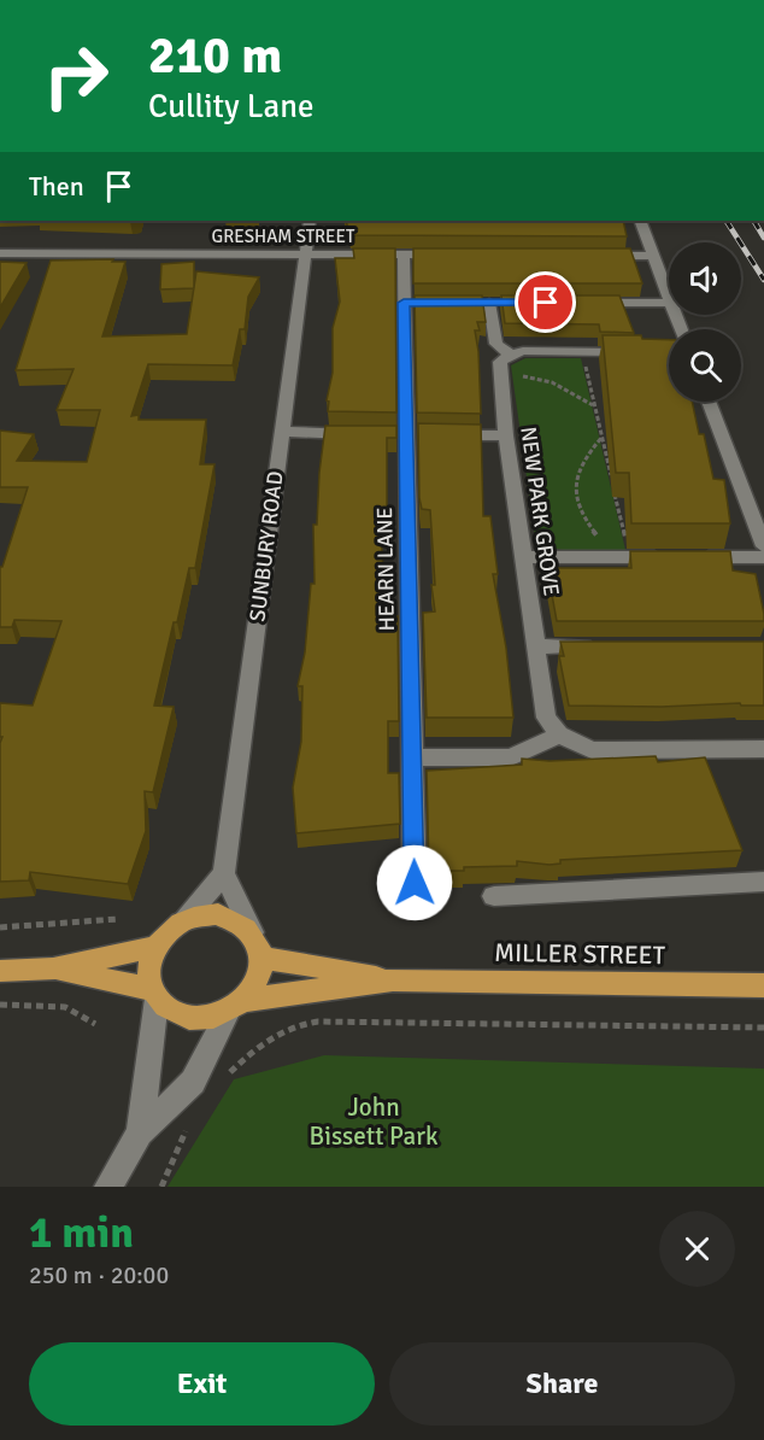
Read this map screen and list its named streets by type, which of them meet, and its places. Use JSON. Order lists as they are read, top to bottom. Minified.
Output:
{"streets":{"main road":["MILLER STREET"],"street":["GRESHAM STREET","NEW PARK GROVE","SUNBURY ROAD","HEARN LANE"]},"crossings":[["GRESHAM STREET","SUNBURY ROAD"],["GRESHAM STREET","HEARN LANE"]],"parks":["John Bissett Park"],"page":{"turn":["210 m","Cullity Lane"],"then":"Then","heading":["1 min","250 m · 20:00"],"buttons":["Exit","Share"]}}
